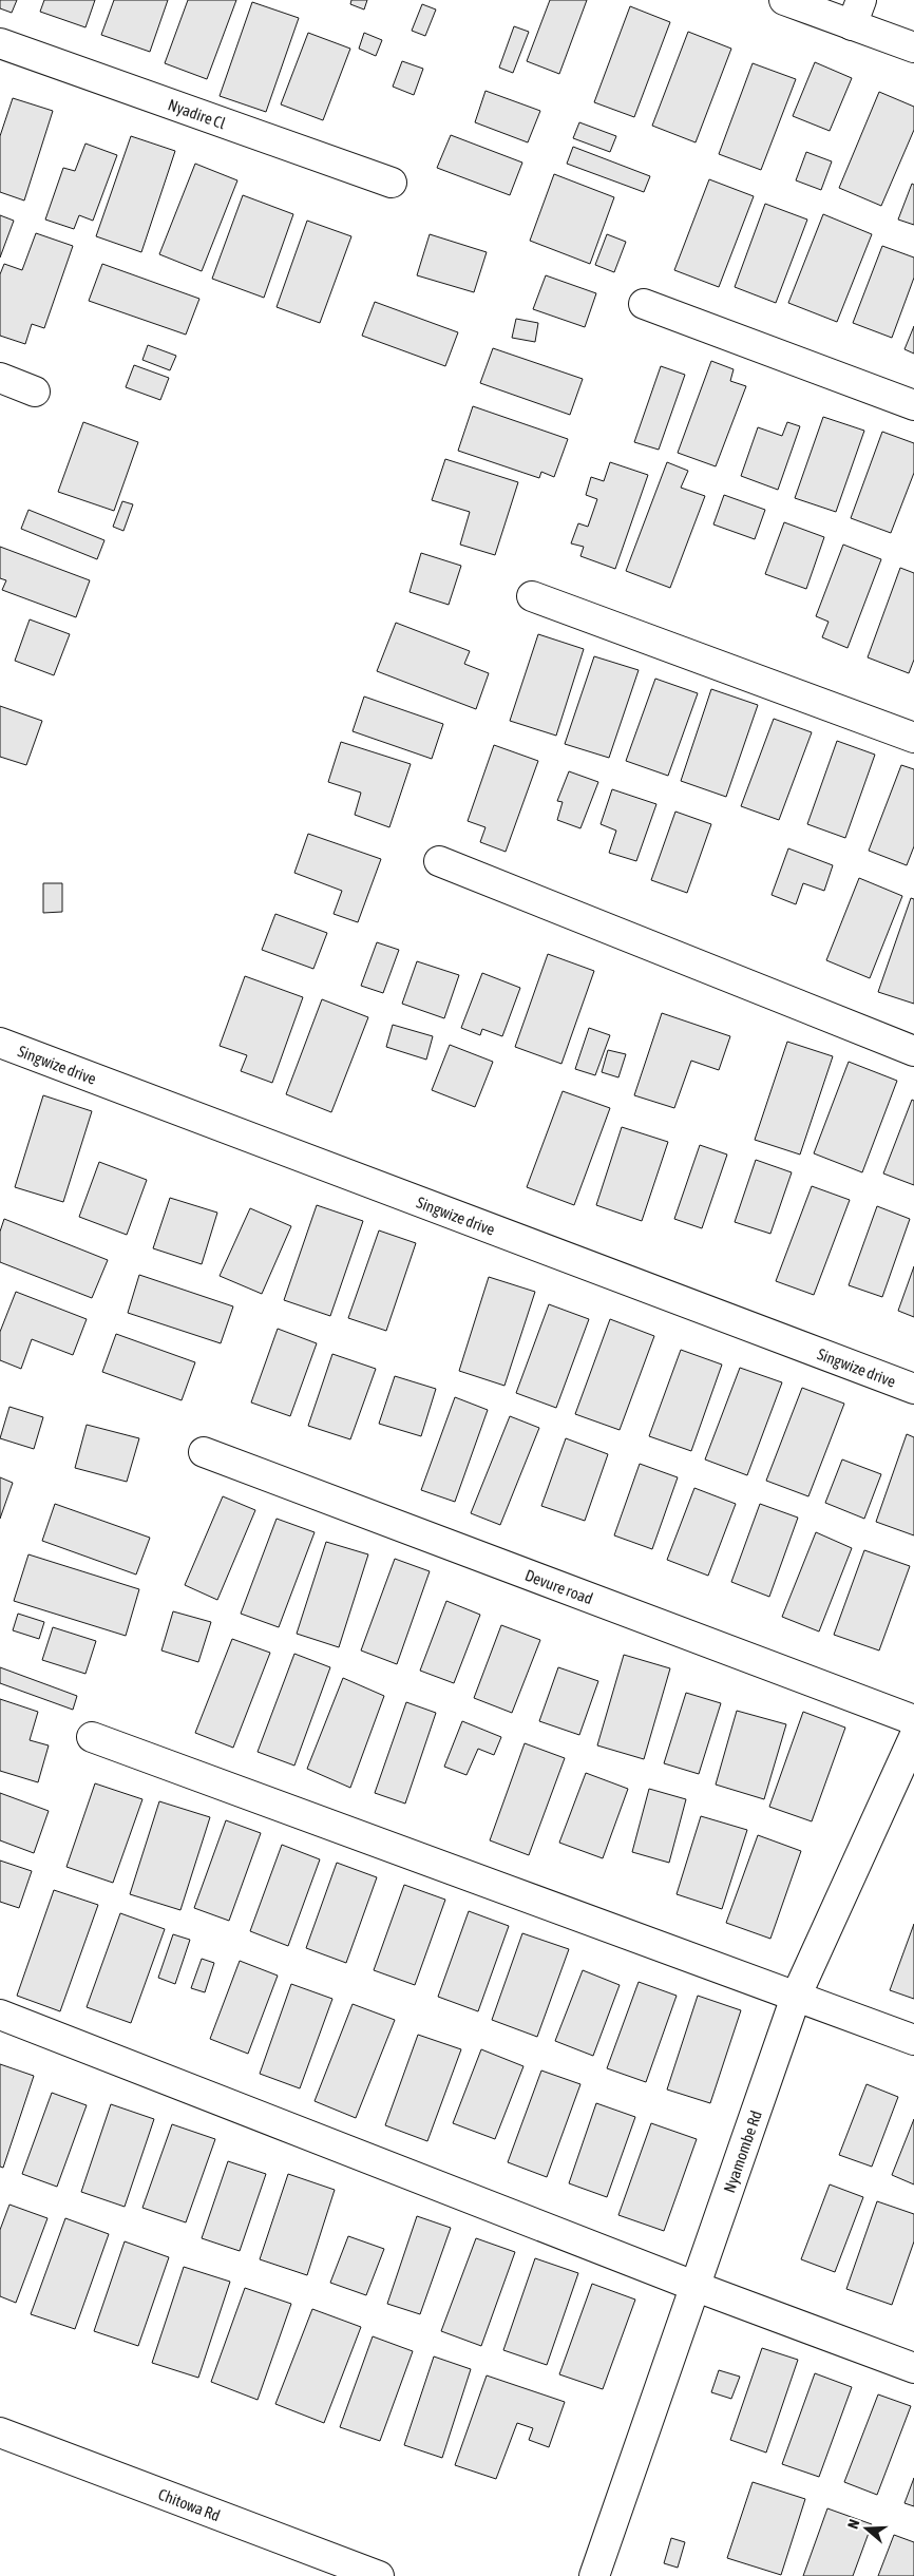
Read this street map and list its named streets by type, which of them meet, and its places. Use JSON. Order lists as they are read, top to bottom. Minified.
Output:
{"streets":{"street":["Nyadire Cl","Singwize drive","Devure road","Nyamombe Rd","Chitowa Rd"]},"north":"left"}
